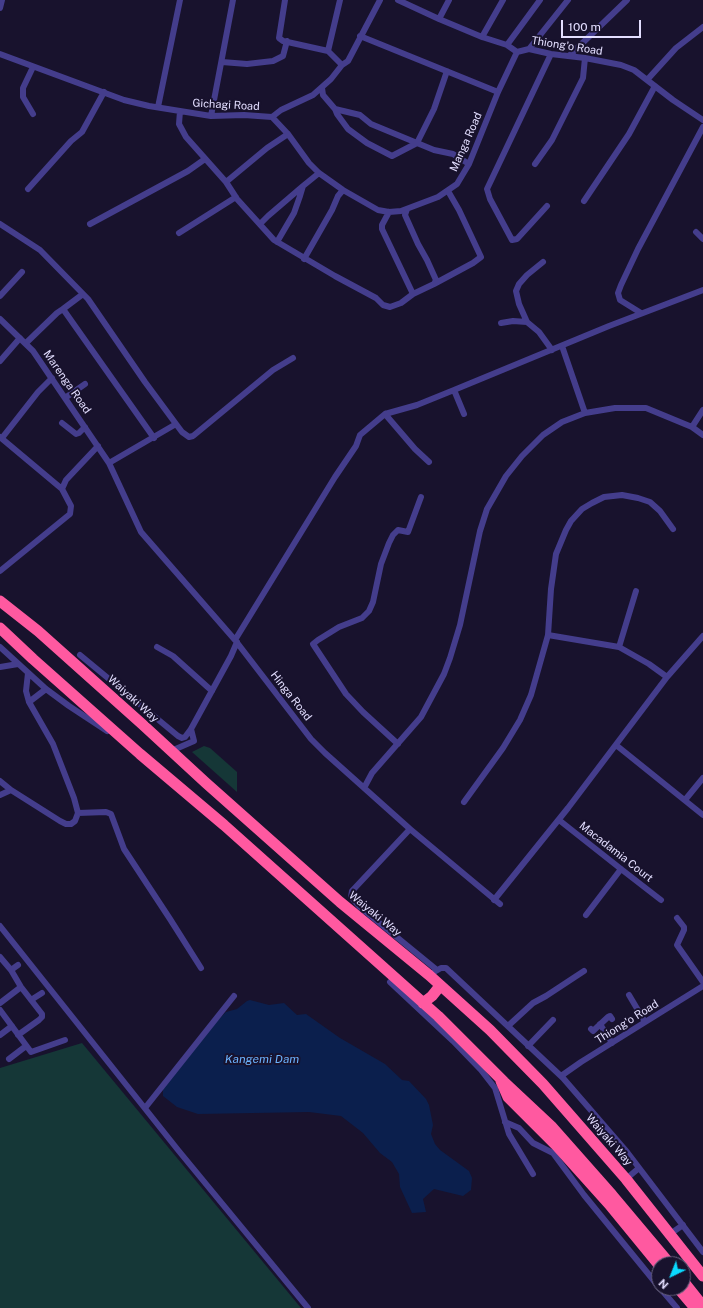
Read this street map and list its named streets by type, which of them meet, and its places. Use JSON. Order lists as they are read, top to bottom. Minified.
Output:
{"streets":{"highway":["Waiyaki Way"],"street":["Thiong'o Road","Gichagi Road","Manga Road","Marenga Road","Hinga Road","Macadamia Court"]},"crossings":[["Thiong'o Road","Manga Road"],["Gichagi Road","Manga Road"],["Marenga Road","Hinga Road"]],"water":["Kangemi Dam"],"scale_bar":"100 m","north":"bottom left"}
